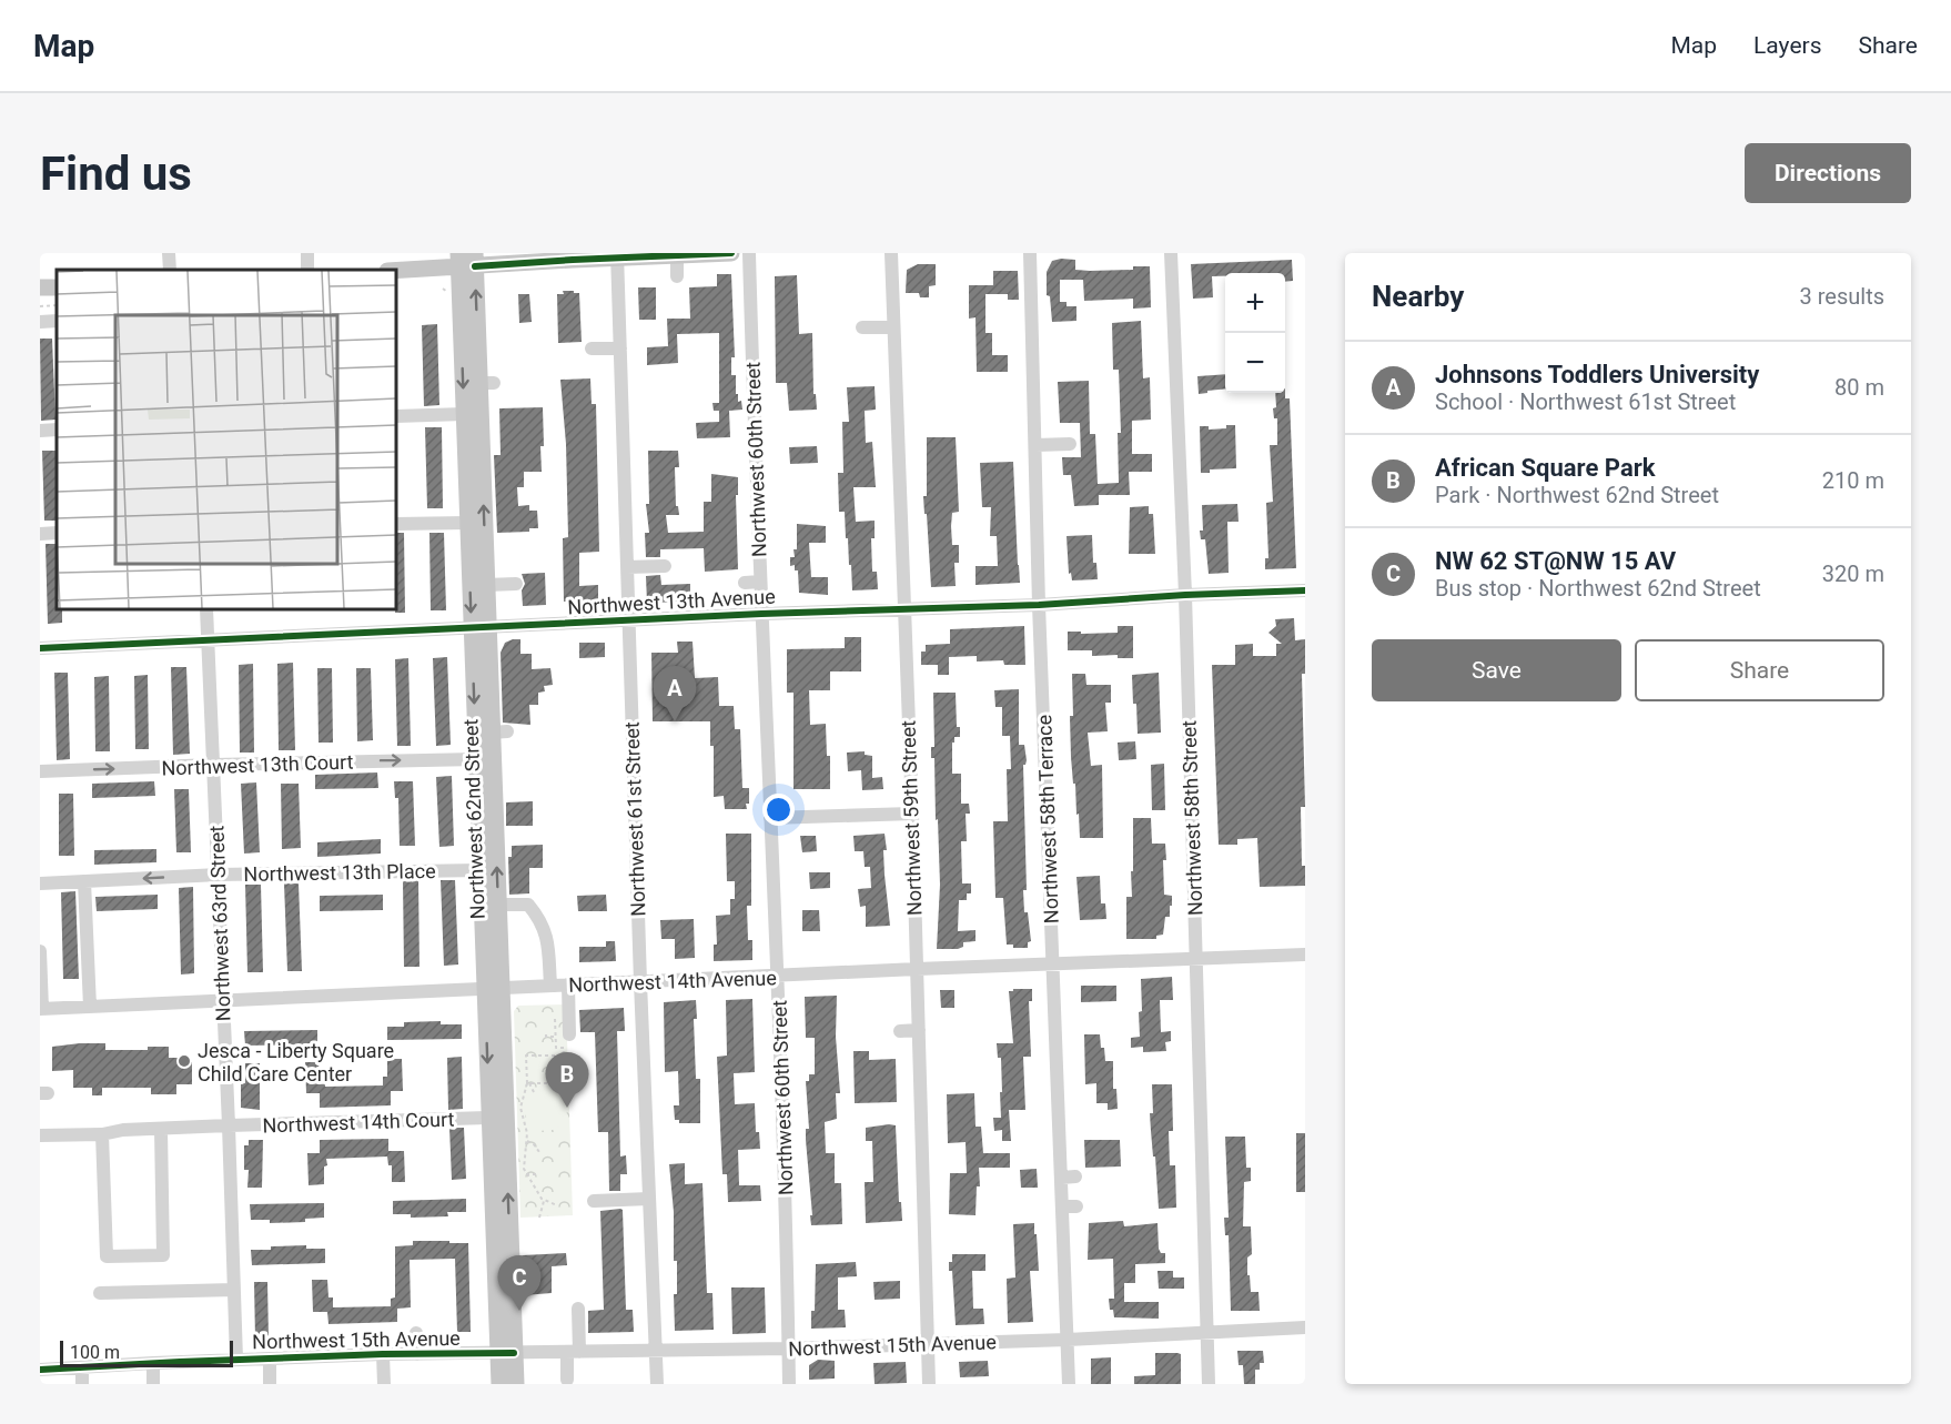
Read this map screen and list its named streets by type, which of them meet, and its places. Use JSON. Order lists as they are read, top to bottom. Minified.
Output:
{"streets":{"main road":["Northwest 62nd Street"],"street":["Northwest 60th Street","Northwest 13th Avenue","Northwest 13th Court","Northwest 59th Street","Northwest 58th Street","Northwest 61st Street","Northwest 58th Terrace","Northwest 13th Place","Northwest 63rd Street","Northwest 14th Avenue","Northwest 14th Court","Northwest 15th Avenue"]},"crossings":[["Northwest 60th Street","Northwest 13th Avenue"],["Northwest 60th Street","Northwest 14th Avenue"],["Northwest 60th Street","Northwest 15th Avenue"],["Northwest 13th Avenue","Northwest 59th Street"],["Northwest 13th Avenue","Northwest 58th Street"],["Northwest 13th Avenue","Northwest 62nd Street"],["Northwest 13th Avenue","Northwest 61st Street"],["Northwest 13th Avenue","Northwest 58th Terrace"],["Northwest 13th Avenue","Northwest 63rd Street"],["Northwest 13th Court","Northwest 62nd Street"],["Northwest 13th Court","Northwest 63rd Street"],["Northwest 59th Street","Northwest 14th Avenue"],["Northwest 59th Street","Northwest 15th Avenue"],["Northwest 58th Street","Northwest 14th Avenue"],["Northwest 58th Street","Northwest 15th Avenue"],["Northwest 62nd Street","Northwest 13th Place"],["Northwest 62nd Street","Northwest 14th Avenue"],["Northwest 62nd Street","Northwest 14th Court"],["Northwest 62nd Street","Northwest 15th Avenue"],["Northwest 61st Street","Northwest 14th Avenue"],["Northwest 61st Street","Northwest 15th Avenue"],["Northwest 58th Terrace","Northwest 14th Avenue"],["Northwest 58th Terrace","Northwest 15th Avenue"],["Northwest 13th Place","Northwest 63rd Street"],["Northwest 63rd Street","Northwest 14th Avenue"],["Northwest 63rd Street","Northwest 14th Court"],["Northwest 63rd Street","Northwest 15th Avenue"]],"one_way":["Northwest 13th Court"],"places":["Jesca - Liberty Square Child Care Center"],"scale_bar":"100 m","page":{"header":"Map","nav":["Map","Layers","Share"],"buttons":["Directions",["Save","Share"]],"title":"Find us","heading":["Nearby","3 results"],"map_buttons":["+","−"],"list":[{"mark":"A","name":"Johnsons Toddlers University","note":"School · Northwest 61st Street","value":"80 m"},{"mark":"B","name":"African Square Park","note":"Park · Northwest 62nd Street","value":"210 m"},{"mark":"C","name":"NW 62 ST@NW 15 AV","note":"Bus stop · Northwest 62nd Street","value":"320 m"}],"pins":["A","B","C"],"scale":"100 m"}}
